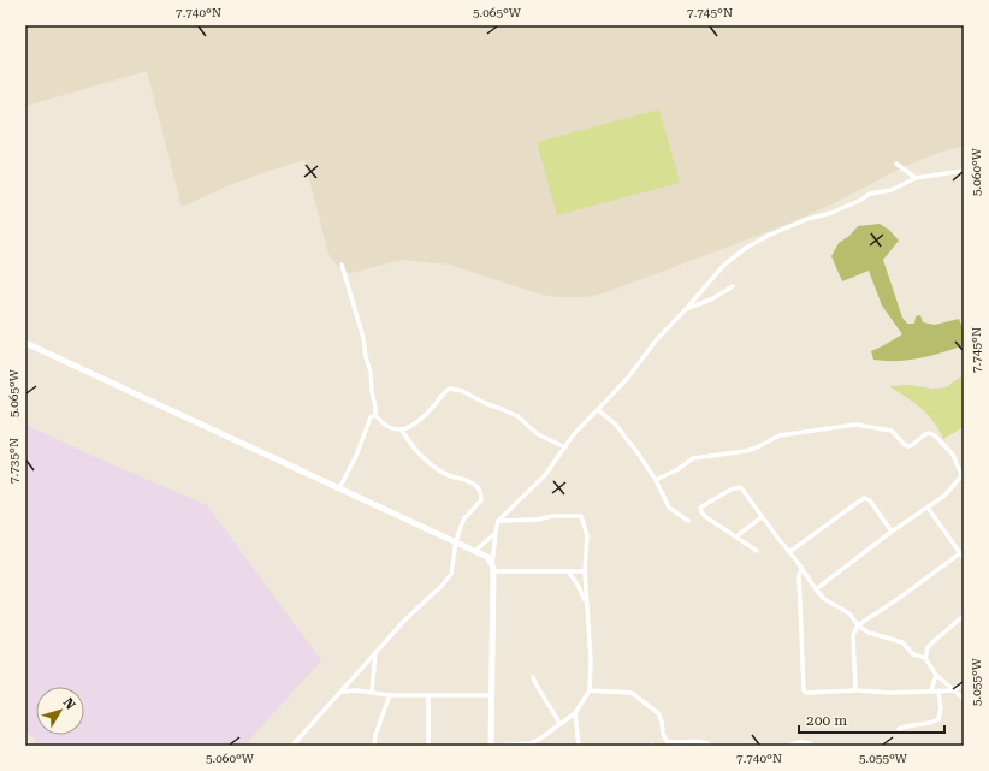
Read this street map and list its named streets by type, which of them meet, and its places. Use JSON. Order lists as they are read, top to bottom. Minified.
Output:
{"scale_bar":"200 m","north":"top right","coordinates":["7.740°N","5.065°W","7.745°N","5.060°W","7.735°N","5.055°W"]}
